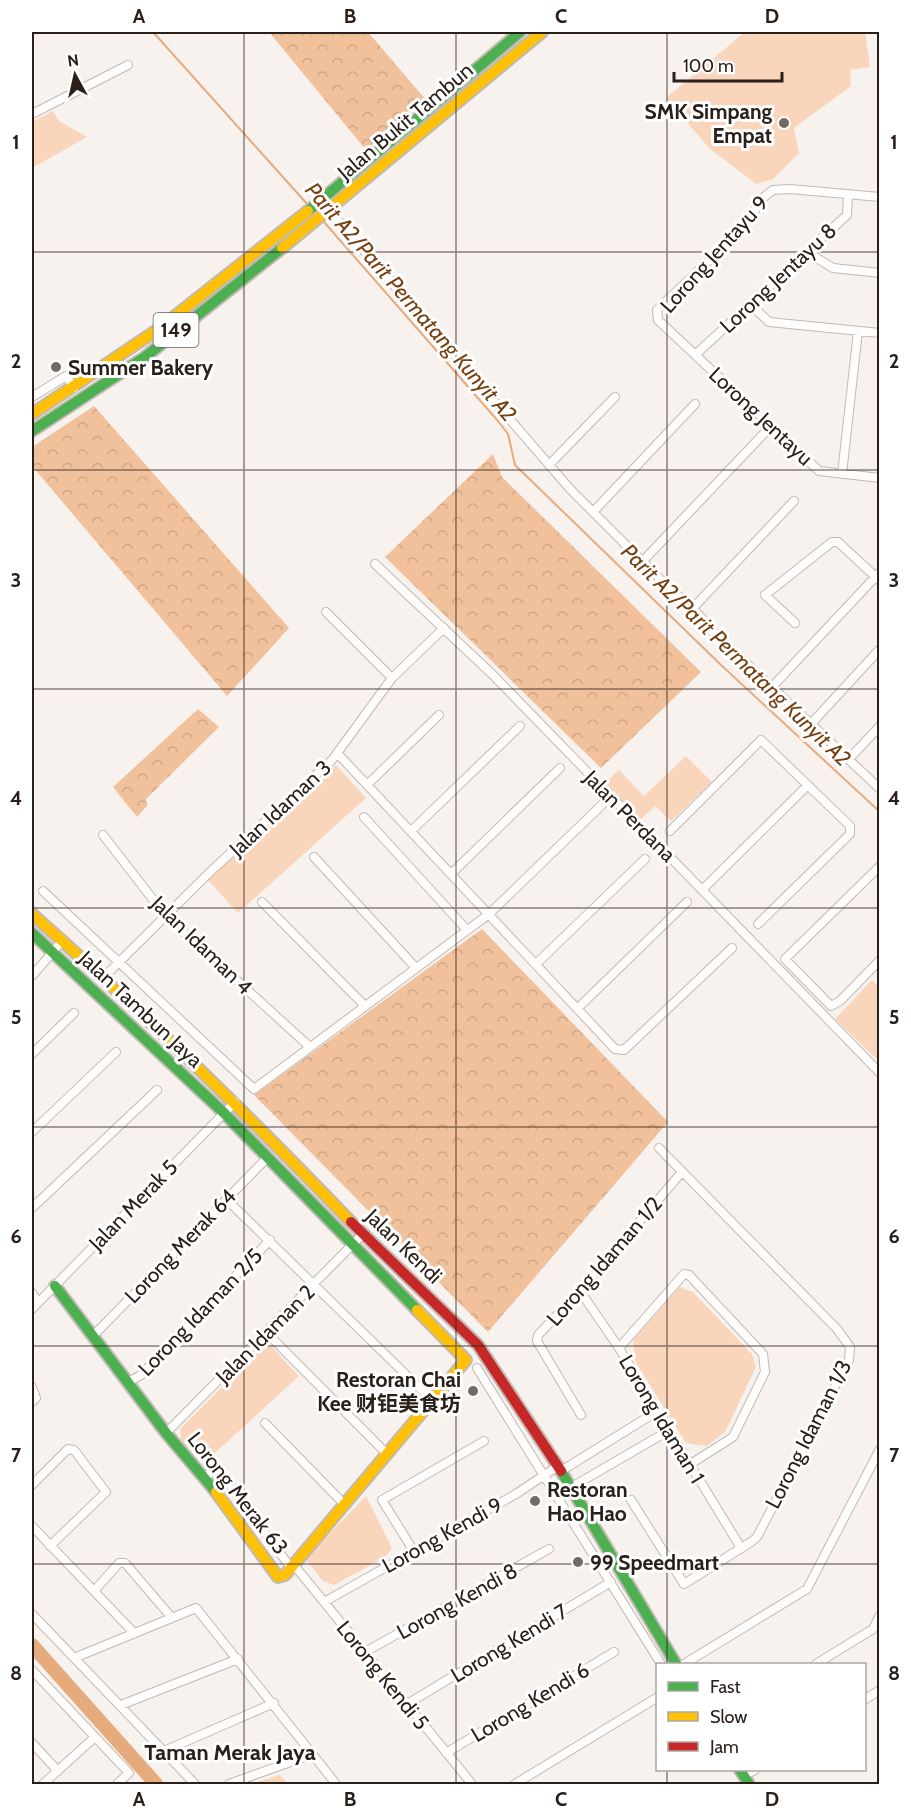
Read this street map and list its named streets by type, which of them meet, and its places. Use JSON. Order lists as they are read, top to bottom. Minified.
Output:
{"streets":{"street":["Jalan Bukit Tambun","Lorong Jentayu 9","Lorong Jentayu 8","149","Lorong Jentayu","Jalan Idaman 3","Jalan Perdana","Jalan Idaman 4","Jalan Tambun Jaya","Jalan Merak 5","Lorong Merak 64","Jalan Kendi","Lorong Idaman 1/2","Lorong Idaman 2/5","Jalan Idaman 2","Lorong Idaman 1","Lorong Idaman 1/3","Lorong Merak 63","Lorong Kendi 9","Lorong Kendi 8","Lorong Kendi 7","Lorong Kendi 5","Lorong Kendi 6"]},"crossings":[["Lorong Jentayu 9","Lorong Jentayu 8"],["Lorong Jentayu 9","Lorong Jentayu"],["Lorong Jentayu 8","Lorong Jentayu"],["Jalan Idaman 3","Jalan Perdana"],["Jalan Idaman 3","Jalan Idaman 4"],["Jalan Idaman 3","Jalan Kendi"],["Jalan Tambun Jaya","Jalan Merak 5"],["Jalan Tambun Jaya","Jalan Kendi"],["Jalan Merak 5","Jalan Kendi"],["Jalan Merak 5","Lorong Merak 63"],["Lorong Merak 64","Jalan Kendi"],["Lorong Merak 64","Lorong Merak 63"],["Jalan Kendi","Jalan Idaman 2"],["Jalan Kendi","Lorong Kendi 9"],["Lorong Idaman 1/2","Lorong Idaman 1"],["Lorong Idaman 1/2","Lorong Idaman 1/3"],["Lorong Idaman 2/5","Lorong Merak 63"],["Jalan Idaman 2","Lorong Merak 63"],["Lorong Idaman 1","Lorong Idaman 1/3"],["Lorong Idaman 1","Lorong Kendi 9"],["Lorong Merak 63","Lorong Kendi 5"],["Lorong Kendi 9","Lorong Kendi 5"],["Lorong Kendi 8","Lorong Kendi 5"],["Lorong Kendi 7","Lorong Kendi 5"],["Lorong Kendi 5","Lorong Kendi 6"]],"districts":["Taman Merak Jaya"],"water":["Parit A2/Parit Permatang Kunyit A2"],"places":["SMK Simpang Empat","Summer Bakery","Restoran Chai Kee 财钜美食坊","Restoran Hao Hao","99 Speedmart"],"legend":["Fast","Slow","Jam"],"scale_bar":"100 m","north":"top","grid":{"columns":["A","B","C","D"],"rows":["1","2","3","4","5","6","7","8"]}}
